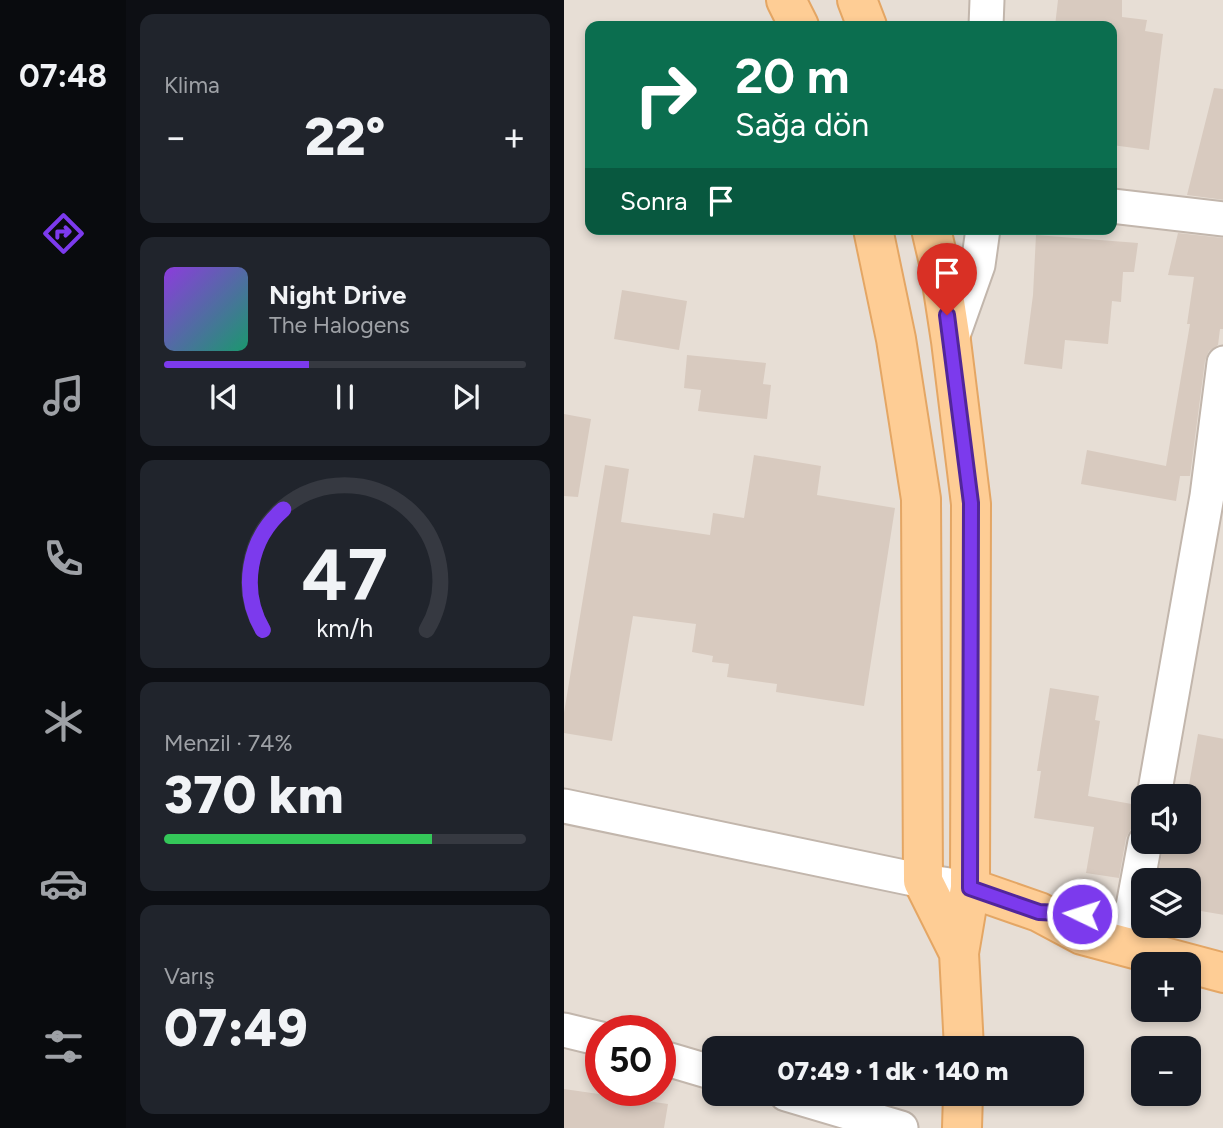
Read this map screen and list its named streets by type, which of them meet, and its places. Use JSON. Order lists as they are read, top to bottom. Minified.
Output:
{"page":{"tabs":"07:48","tile":["Klima",["Menzil · 74%","370 km"],["Varış","07:49"]],"turn":["20 m","Sağa dön"],"heat":["−","22°","+"],"then":"Sonra","song":["Night Drive","The Halogens"],"map_buttons":["+","−"],"limit":"50","trip":"07:49 · 1 dk · 140 m","gauge":["47","km/h"]}}
